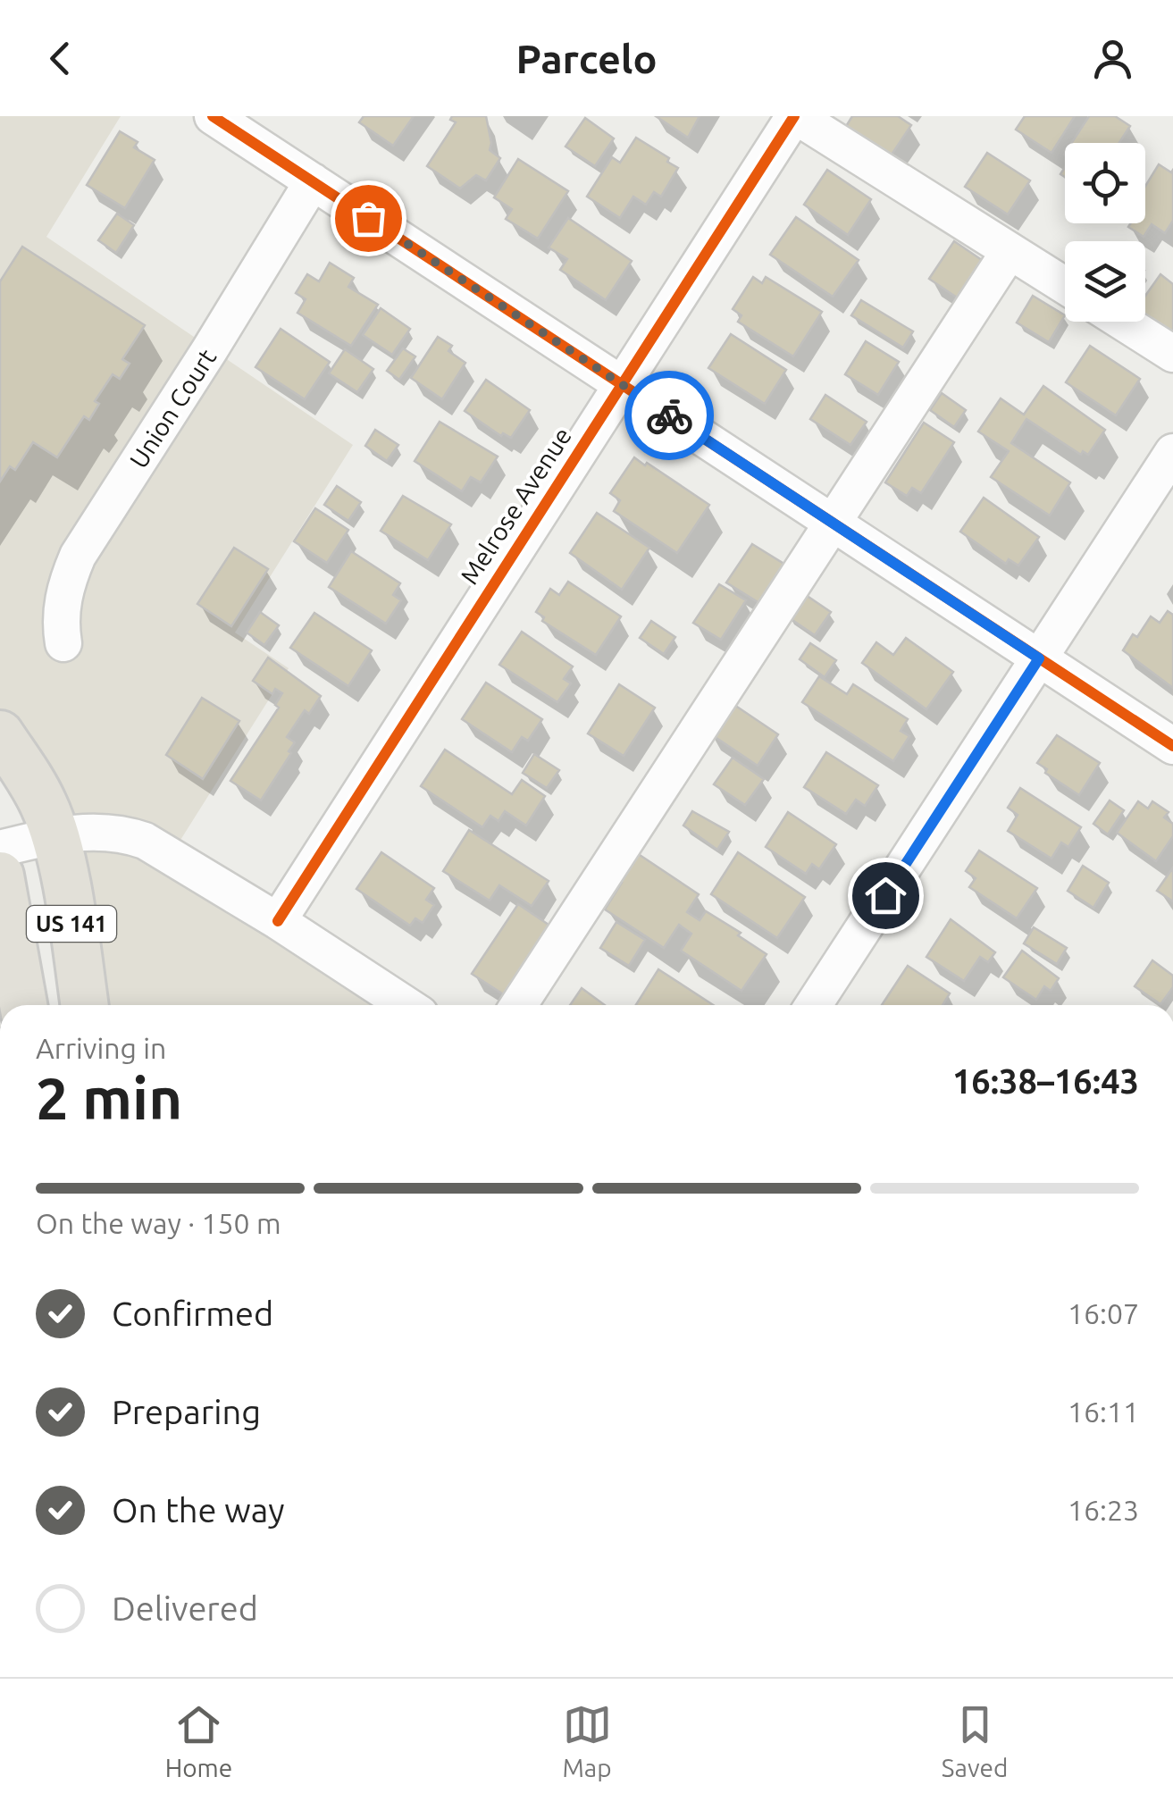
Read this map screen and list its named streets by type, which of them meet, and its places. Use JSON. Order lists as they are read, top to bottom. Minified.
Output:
{"streets":{"main road":["US 141"],"street":["Union Court","Melrose Avenue"]},"page":{"header":"Parcelo","heading":["2 min","Arriving in","16:38–16:43"],"bar":"On the way · 150 m","list":[["Confirmed","16:07"],["Preparing","16:11"],["On the way","16:23"],"Delivered"],"tabs":["Home","Map","Saved"]}}
